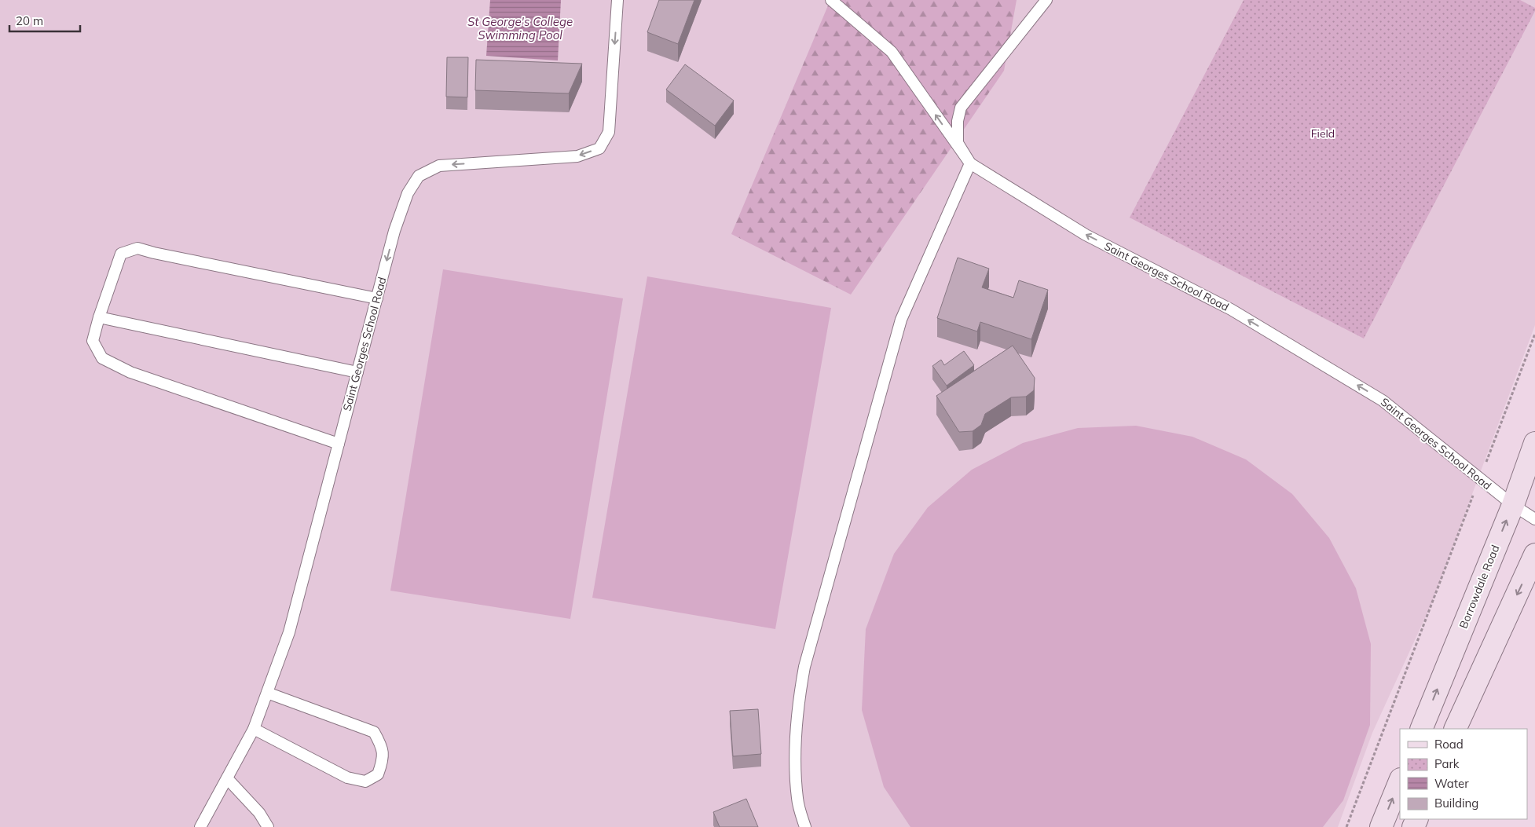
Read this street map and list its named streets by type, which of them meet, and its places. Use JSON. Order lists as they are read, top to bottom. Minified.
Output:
{"streets":{"main road":["Borrowdale Road"],"lane":["Saint Georges School Road"]},"crossings":[["Saint Georges School Road","Borrowdale Road"]],"water":["St George's College Swimming Pool"],"parks":["Field"],"legend":["Road","Park","Water","Building"],"scale_bar":"20 m"}
